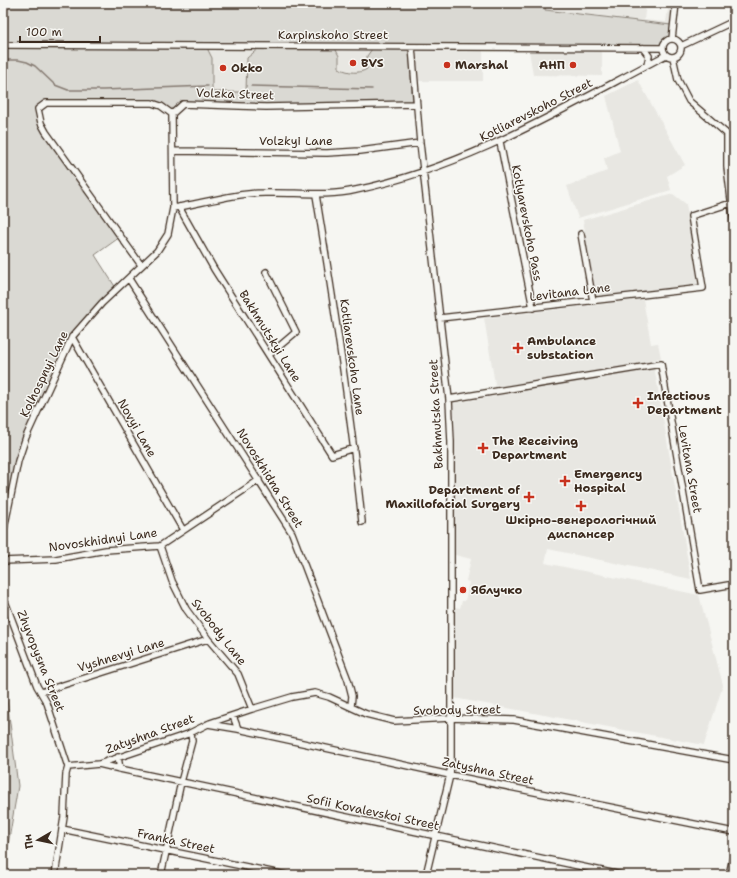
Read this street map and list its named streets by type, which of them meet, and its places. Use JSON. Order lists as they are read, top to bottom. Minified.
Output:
{"streets":{"street":["Karpinskoho Street","Volzka Street","Kotliarevskoho Street","Volzkyi Lane","Kotlyarevskoho Pass","Levitana Lane","Bakhmutskyi Lane","Kotliarevskoho Lane","Kolhospnyi Lane","Bakhmutska Street","Novyi Lane","Levitana Street","Novoskhidna Street","Novoskhidnyi Lane","Svobody Lane","Vyshnevyi Lane","Zhyvopysna Street","Svobody Street","Zatyshna Street","Sofii Kovalevskoi Street","Franka Street"]},"crossings":[["Karpinskoho Street","Kotliarevskoho Street"],["Karpinskoho Street","Bakhmutska Street"],["Volzka Street","Kolhospnyi Lane"],["Volzka Street","Bakhmutska Street"],["Kotliarevskoho Street","Kotlyarevskoho Pass"],["Kotliarevskoho Street","Bakhmutskyi Lane"],["Kotliarevskoho Street","Kotliarevskoho Lane"],["Kotliarevskoho Street","Kolhospnyi Lane"],["Kotliarevskoho Street","Bakhmutska Street"],["Volzkyi Lane","Kolhospnyi Lane"],["Volzkyi Lane","Bakhmutska Street"],["Kotlyarevskoho Pass","Levitana Lane"],["Levitana Lane","Bakhmutska Street"],["Bakhmutskyi Lane","Kotliarevskoho Lane"],["Bakhmutskyi Lane","Kolhospnyi Lane"],["Kolhospnyi Lane","Novyi Lane"],["Kolhospnyi Lane","Novoskhidna Street"],["Bakhmutska Street","Levitana Street"],["Bakhmutska Street","Svobody Street"],["Bakhmutska Street","Zatyshna Street"],["Bakhmutska Street","Sofii Kovalevskoi Street"],["Novyi Lane","Novoskhidnyi Lane"],["Novoskhidna Street","Novoskhidnyi Lane"],["Novoskhidna Street","Svobody Street"],["Novoskhidnyi Lane","Svobody Lane"],["Svobody Lane","Vyshnevyi Lane"],["Svobody Lane","Svobody Street"],["Vyshnevyi Lane","Zhyvopysna Street"],["Zhyvopysna Street","Sofii Kovalevskoi Street"],["Zhyvopysna Street","Franka Street"],["Svobody Street","Zatyshna Street"],["Zatyshna Street","Sofii Kovalevskoi Street"]],"places":{"other":["BVS","Marshal","АНП","Okko","Яблучко"],"health":["Ambulance substation","Infectious Department","The Receiving Department","Emergency Hospital","Department of Maxillofacial Surgery","Шкірно-венерологічний диспансер"]},"scale_bar":"100 m","north":"left"}
